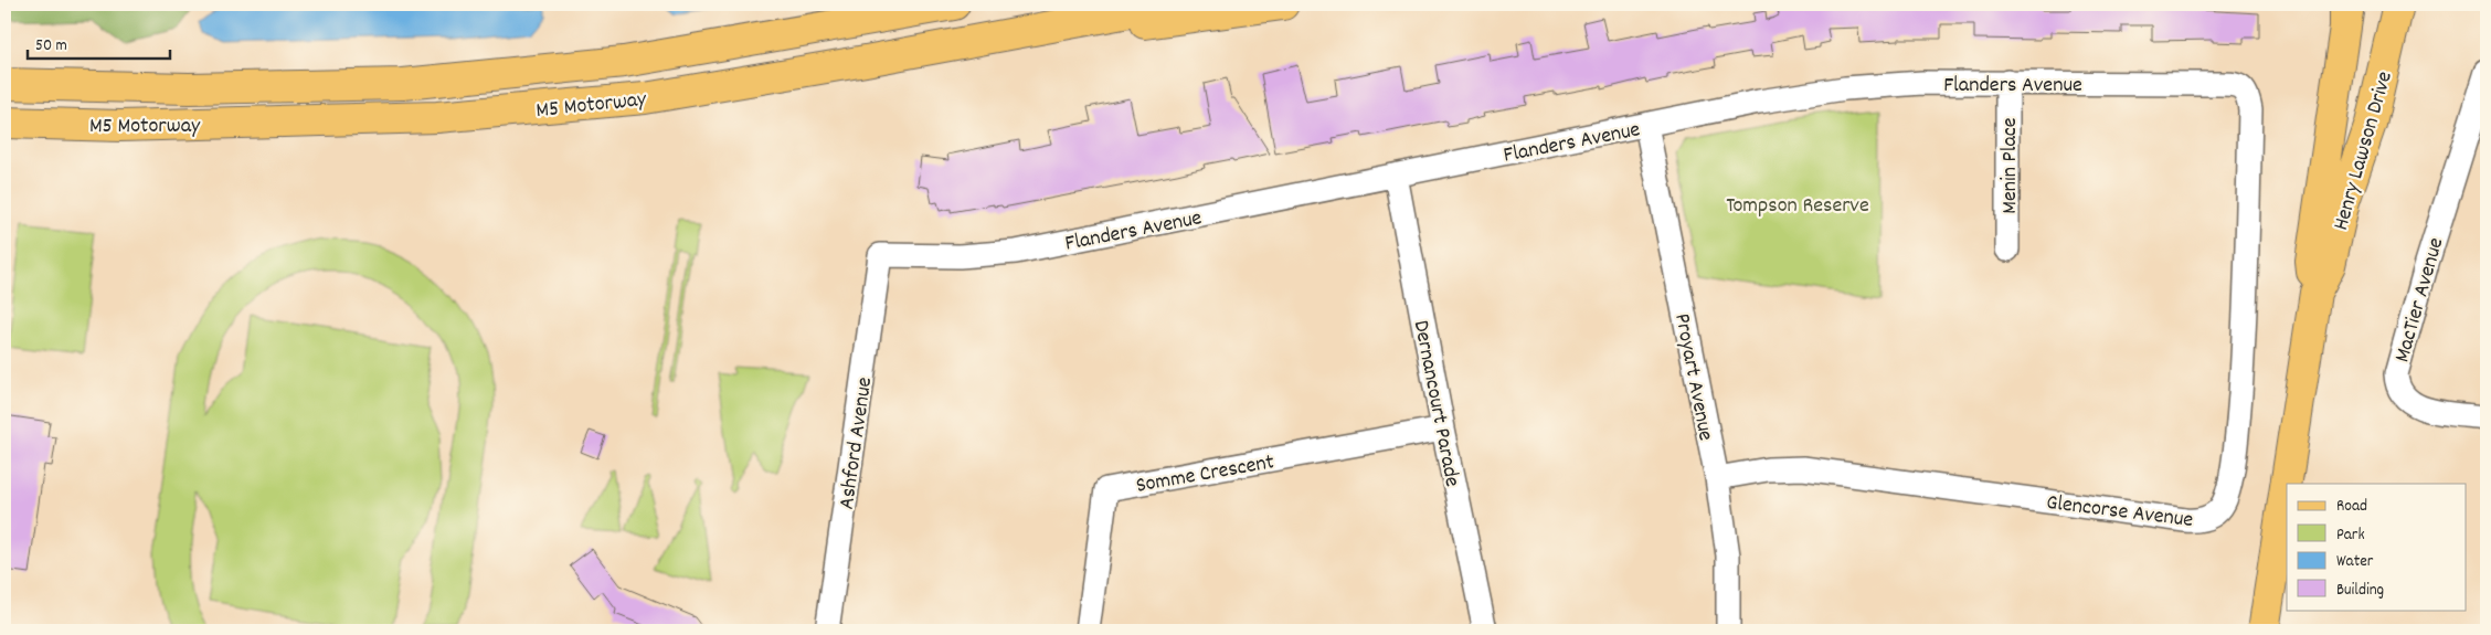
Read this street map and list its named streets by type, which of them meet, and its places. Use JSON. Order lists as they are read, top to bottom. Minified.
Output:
{"streets":{"main road":["M5 Motorway","Henry Lawson Drive"],"street":["Flanders Avenue","Menin Place","MacTier Avenue","Proyart Avenue","Dernancourt Parade","Ashford Avenue","Somme Crescent","Glencorse Avenue"]},"crossings":[["Flanders Avenue","Menin Place"],["Flanders Avenue","Proyart Avenue"],["Flanders Avenue","Dernancourt Parade"],["Flanders Avenue","Ashford Avenue"],["Flanders Avenue","Glencorse Avenue"],["Proyart Avenue","Glencorse Avenue"],["Dernancourt Parade","Somme Crescent"]],"parks":["Tompson Reserve"],"legend":["Road","Park","Water","Building"],"scale_bar":"50 m"}
